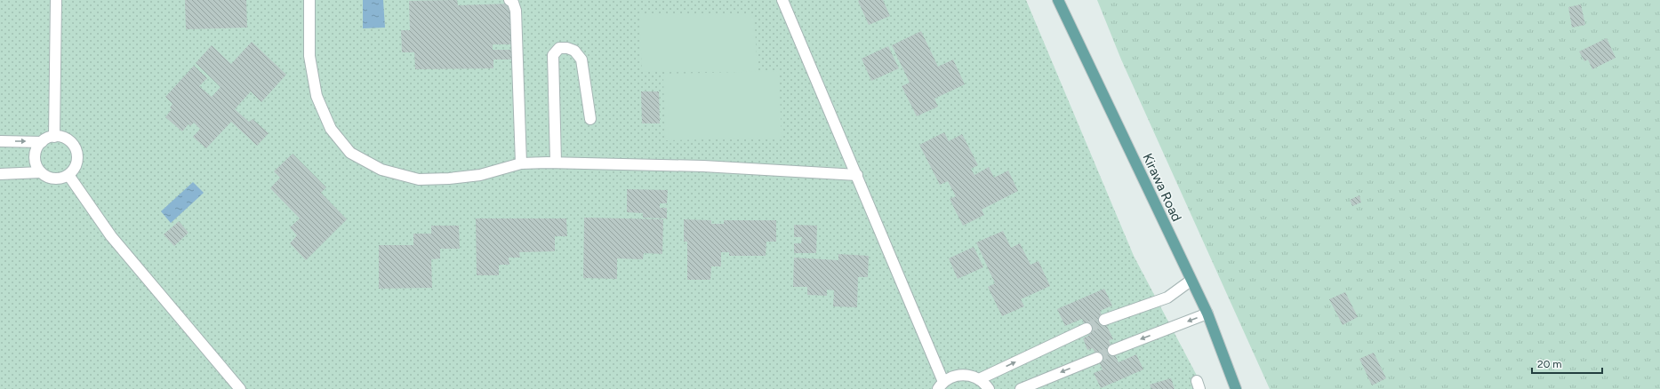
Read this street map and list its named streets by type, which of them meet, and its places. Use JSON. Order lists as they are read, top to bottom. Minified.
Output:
{"streets":{"main road":["Kirawa Road"]},"scale_bar":"20 m"}
